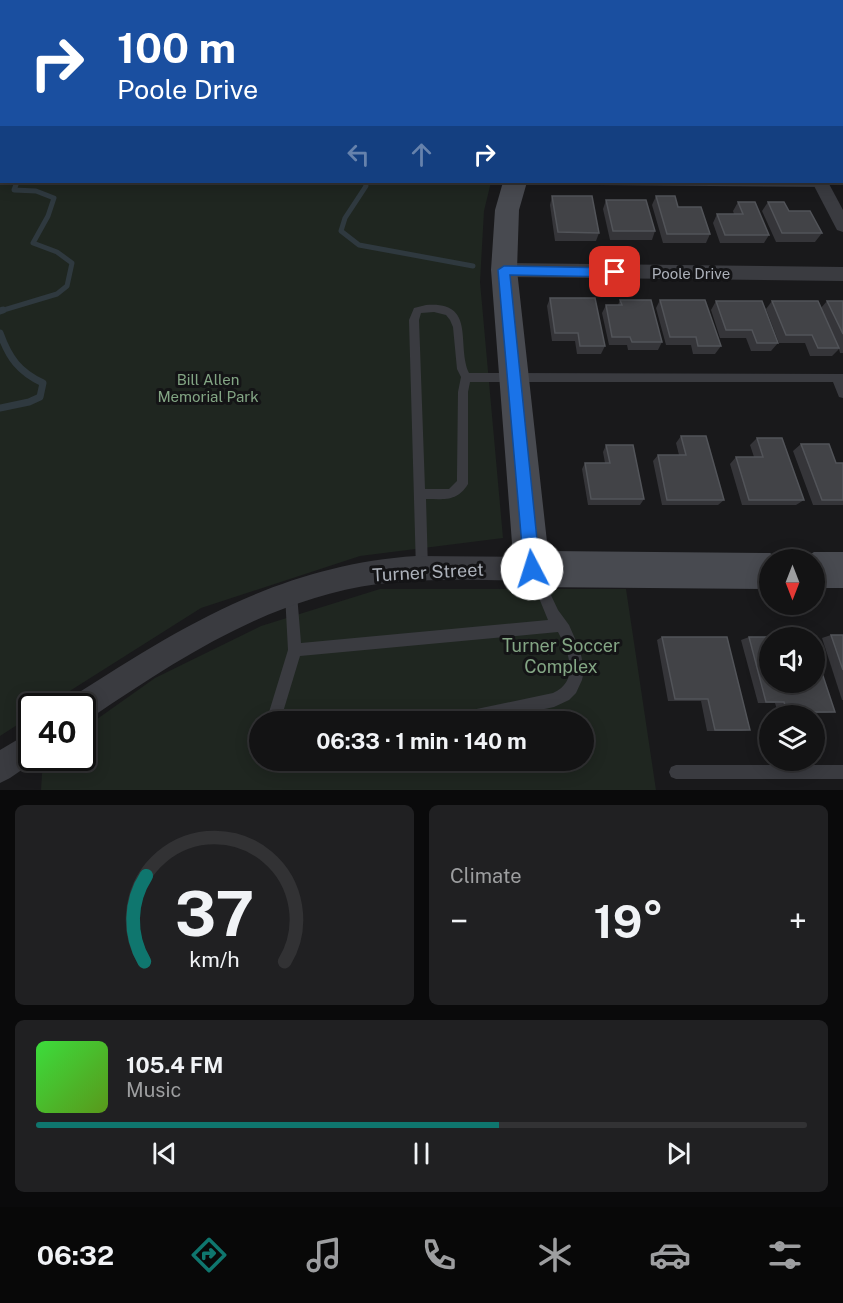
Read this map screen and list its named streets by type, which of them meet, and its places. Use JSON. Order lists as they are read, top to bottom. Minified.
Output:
{"streets":{"street":["Poole Drive","Turner Street"]},"parks":["Bill Allen Memorial Park","Turner Soccer Complex"],"north":"bottom","page":{"turn":["100 m","Poole Drive"],"limit":"40","trip":"06:33 · 1 min · 140 m","tile":"Climate","heat":["−","19°","+"],"song":["105.4 FM","Music"],"tabs":"06:32","gauge":["37","km/h"]}}
